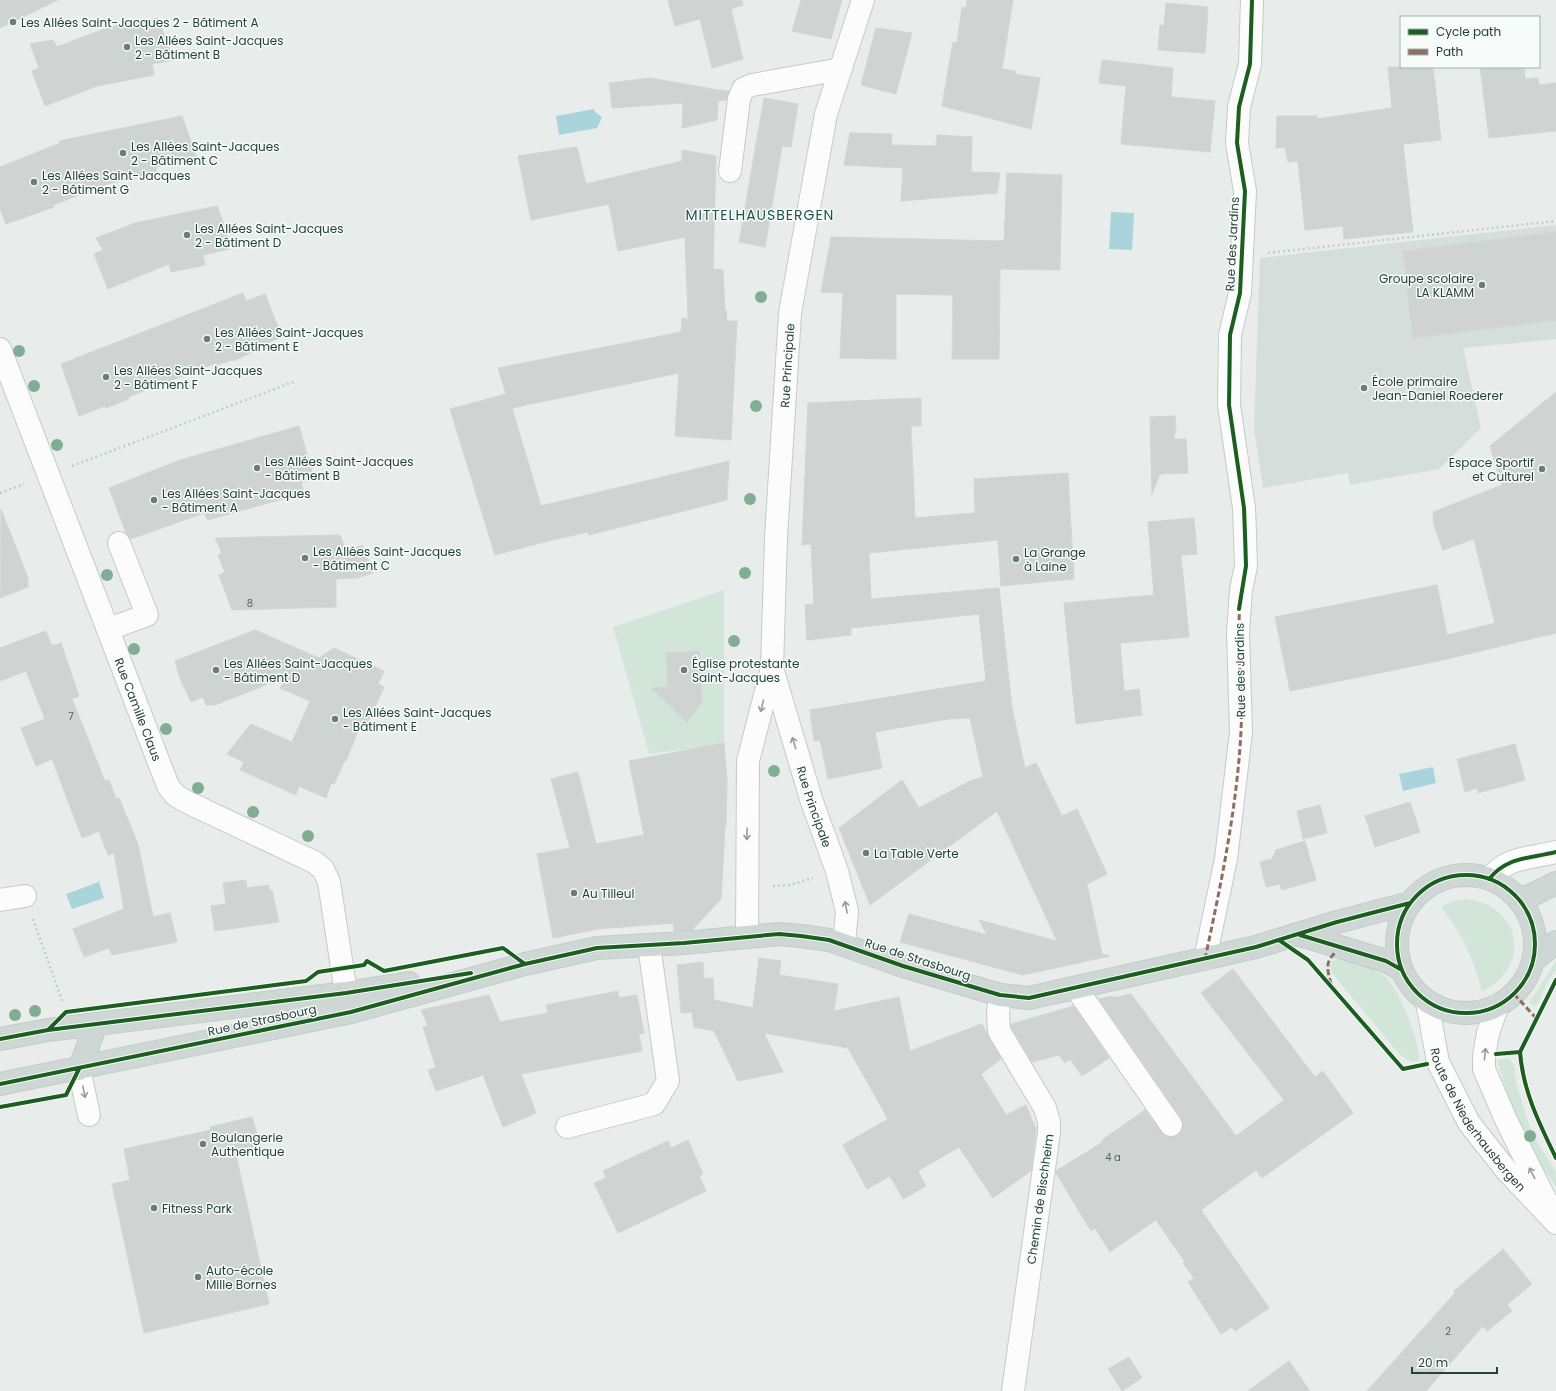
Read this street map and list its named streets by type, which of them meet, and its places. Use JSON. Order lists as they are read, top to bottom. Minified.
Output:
{"streets":{"main road":["Rue de Strasbourg"],"street":["Rue des Jardins","Rue Principale","Rue Camille Claus","Route de Niederhausbergen","Chemin de Bischheim"]},"crossings":[["Rue des Jardins","Rue de Strasbourg"],["Rue Principale","Rue de Strasbourg"],["Rue Camille Claus","Rue de Strasbourg"],["Rue de Strasbourg","Route de Niederhausbergen"],["Rue de Strasbourg","Chemin de Bischheim"]],"districts":["MITTELHAUSBERGEN"],"places":["Les Allées Saint-Jacques 2 - Bâtiment A","Les Allées Saint-Jacques 2 - Bâtiment B","Les Allées Saint-Jacques 2 - Bâtiment C","Les Allées Saint-Jacques 2 - Bâtiment G","Les Allées Saint-Jacques 2 - Bâtiment D","Groupe scolaire LA KLAMM","Les Allées Saint-Jacques 2 - Bâtiment E","Les Allées Saint-Jacques 2 - Bâtiment F","École primaire Jean-Daniel Roederer","Les Allées Saint-Jacques - Bâtiment B","Espace Sportif et Culturel","Les Allées Saint-Jacques - Bâtiment A","Les Allées Saint-Jacques - Bâtiment C","La Grange à Laine","Les Allées Saint-Jacques - Bâtiment D","Église protestante Saint-Jacques","Les Allées Saint-Jacques - Bâtiment E","La Table Verte","Au Tilleul","Boulangerie Authentique","Fitness Park","Auto-école Mille Bornes"],"house_numbers":["8","7","4 a","2"],"legend":["Cycle path","Path"],"scale_bar":"20 m"}
